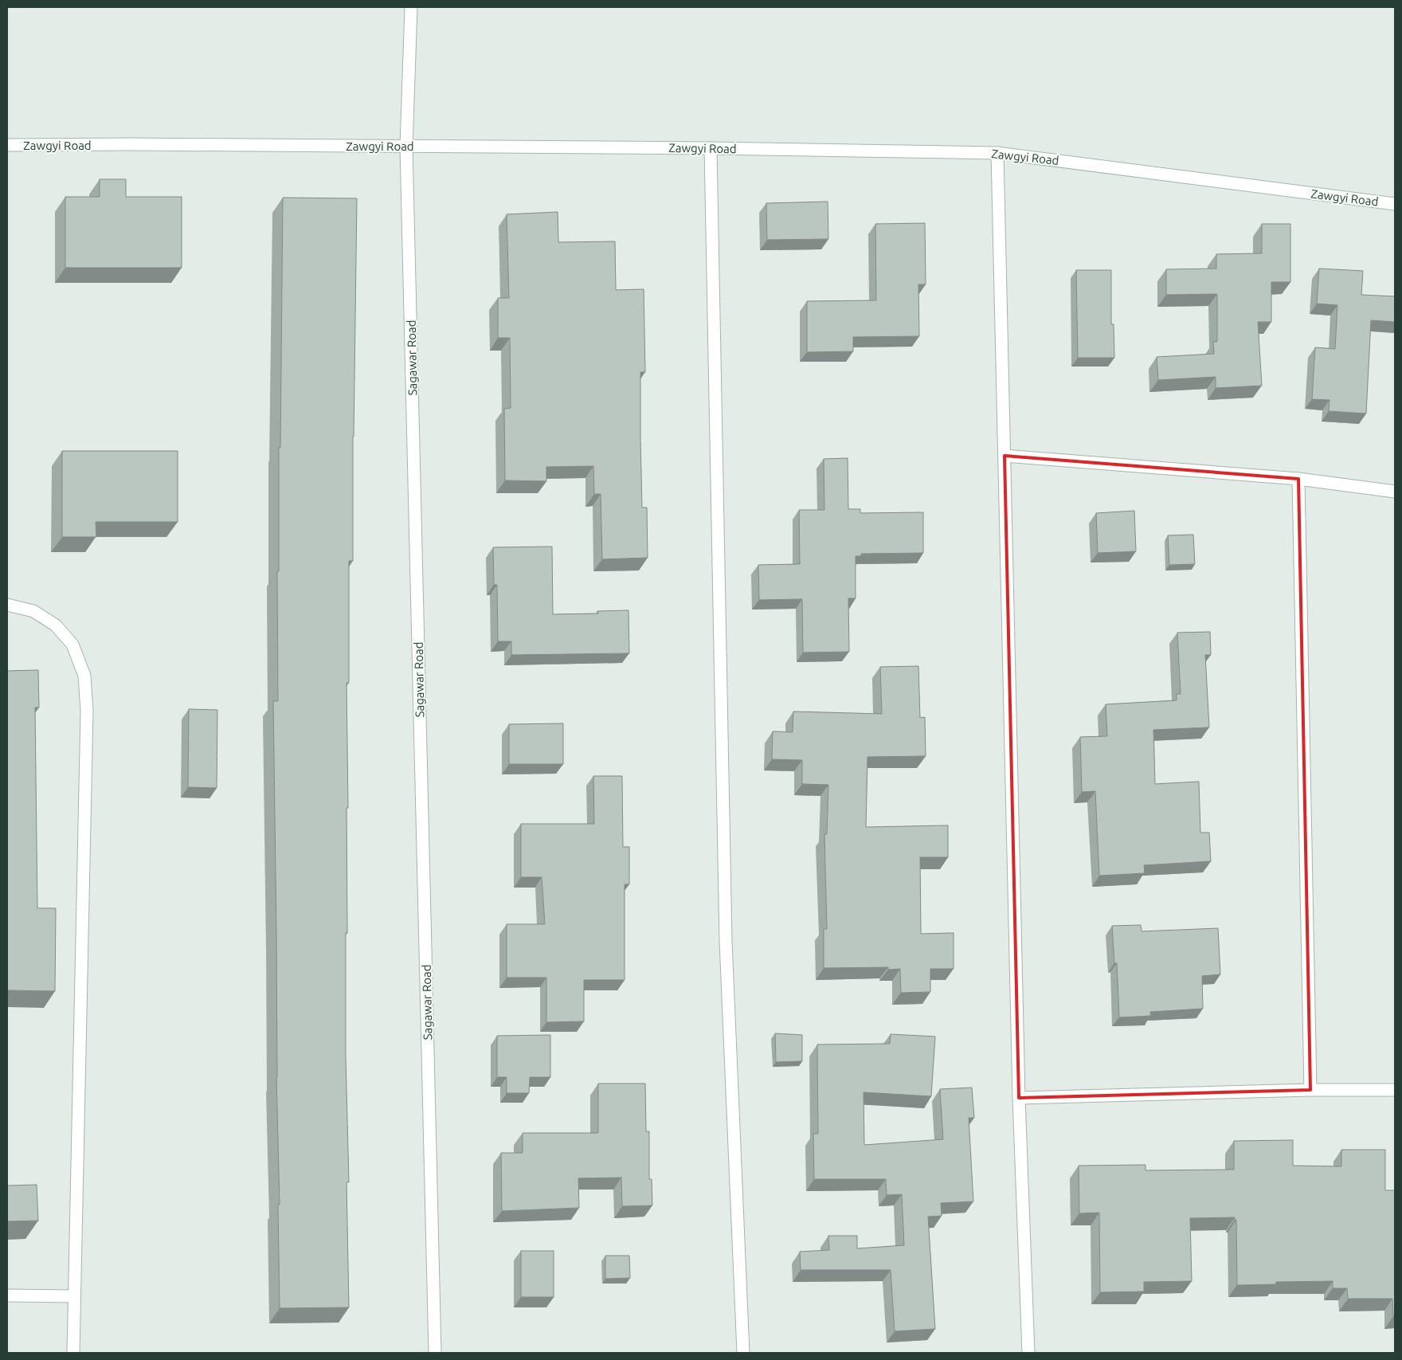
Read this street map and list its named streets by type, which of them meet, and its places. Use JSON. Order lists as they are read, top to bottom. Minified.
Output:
{"streets":{"street":["Zawgyi Road","Sagawar Road"]},"crossings":[["Zawgyi Road","Sagawar Road"]]}
